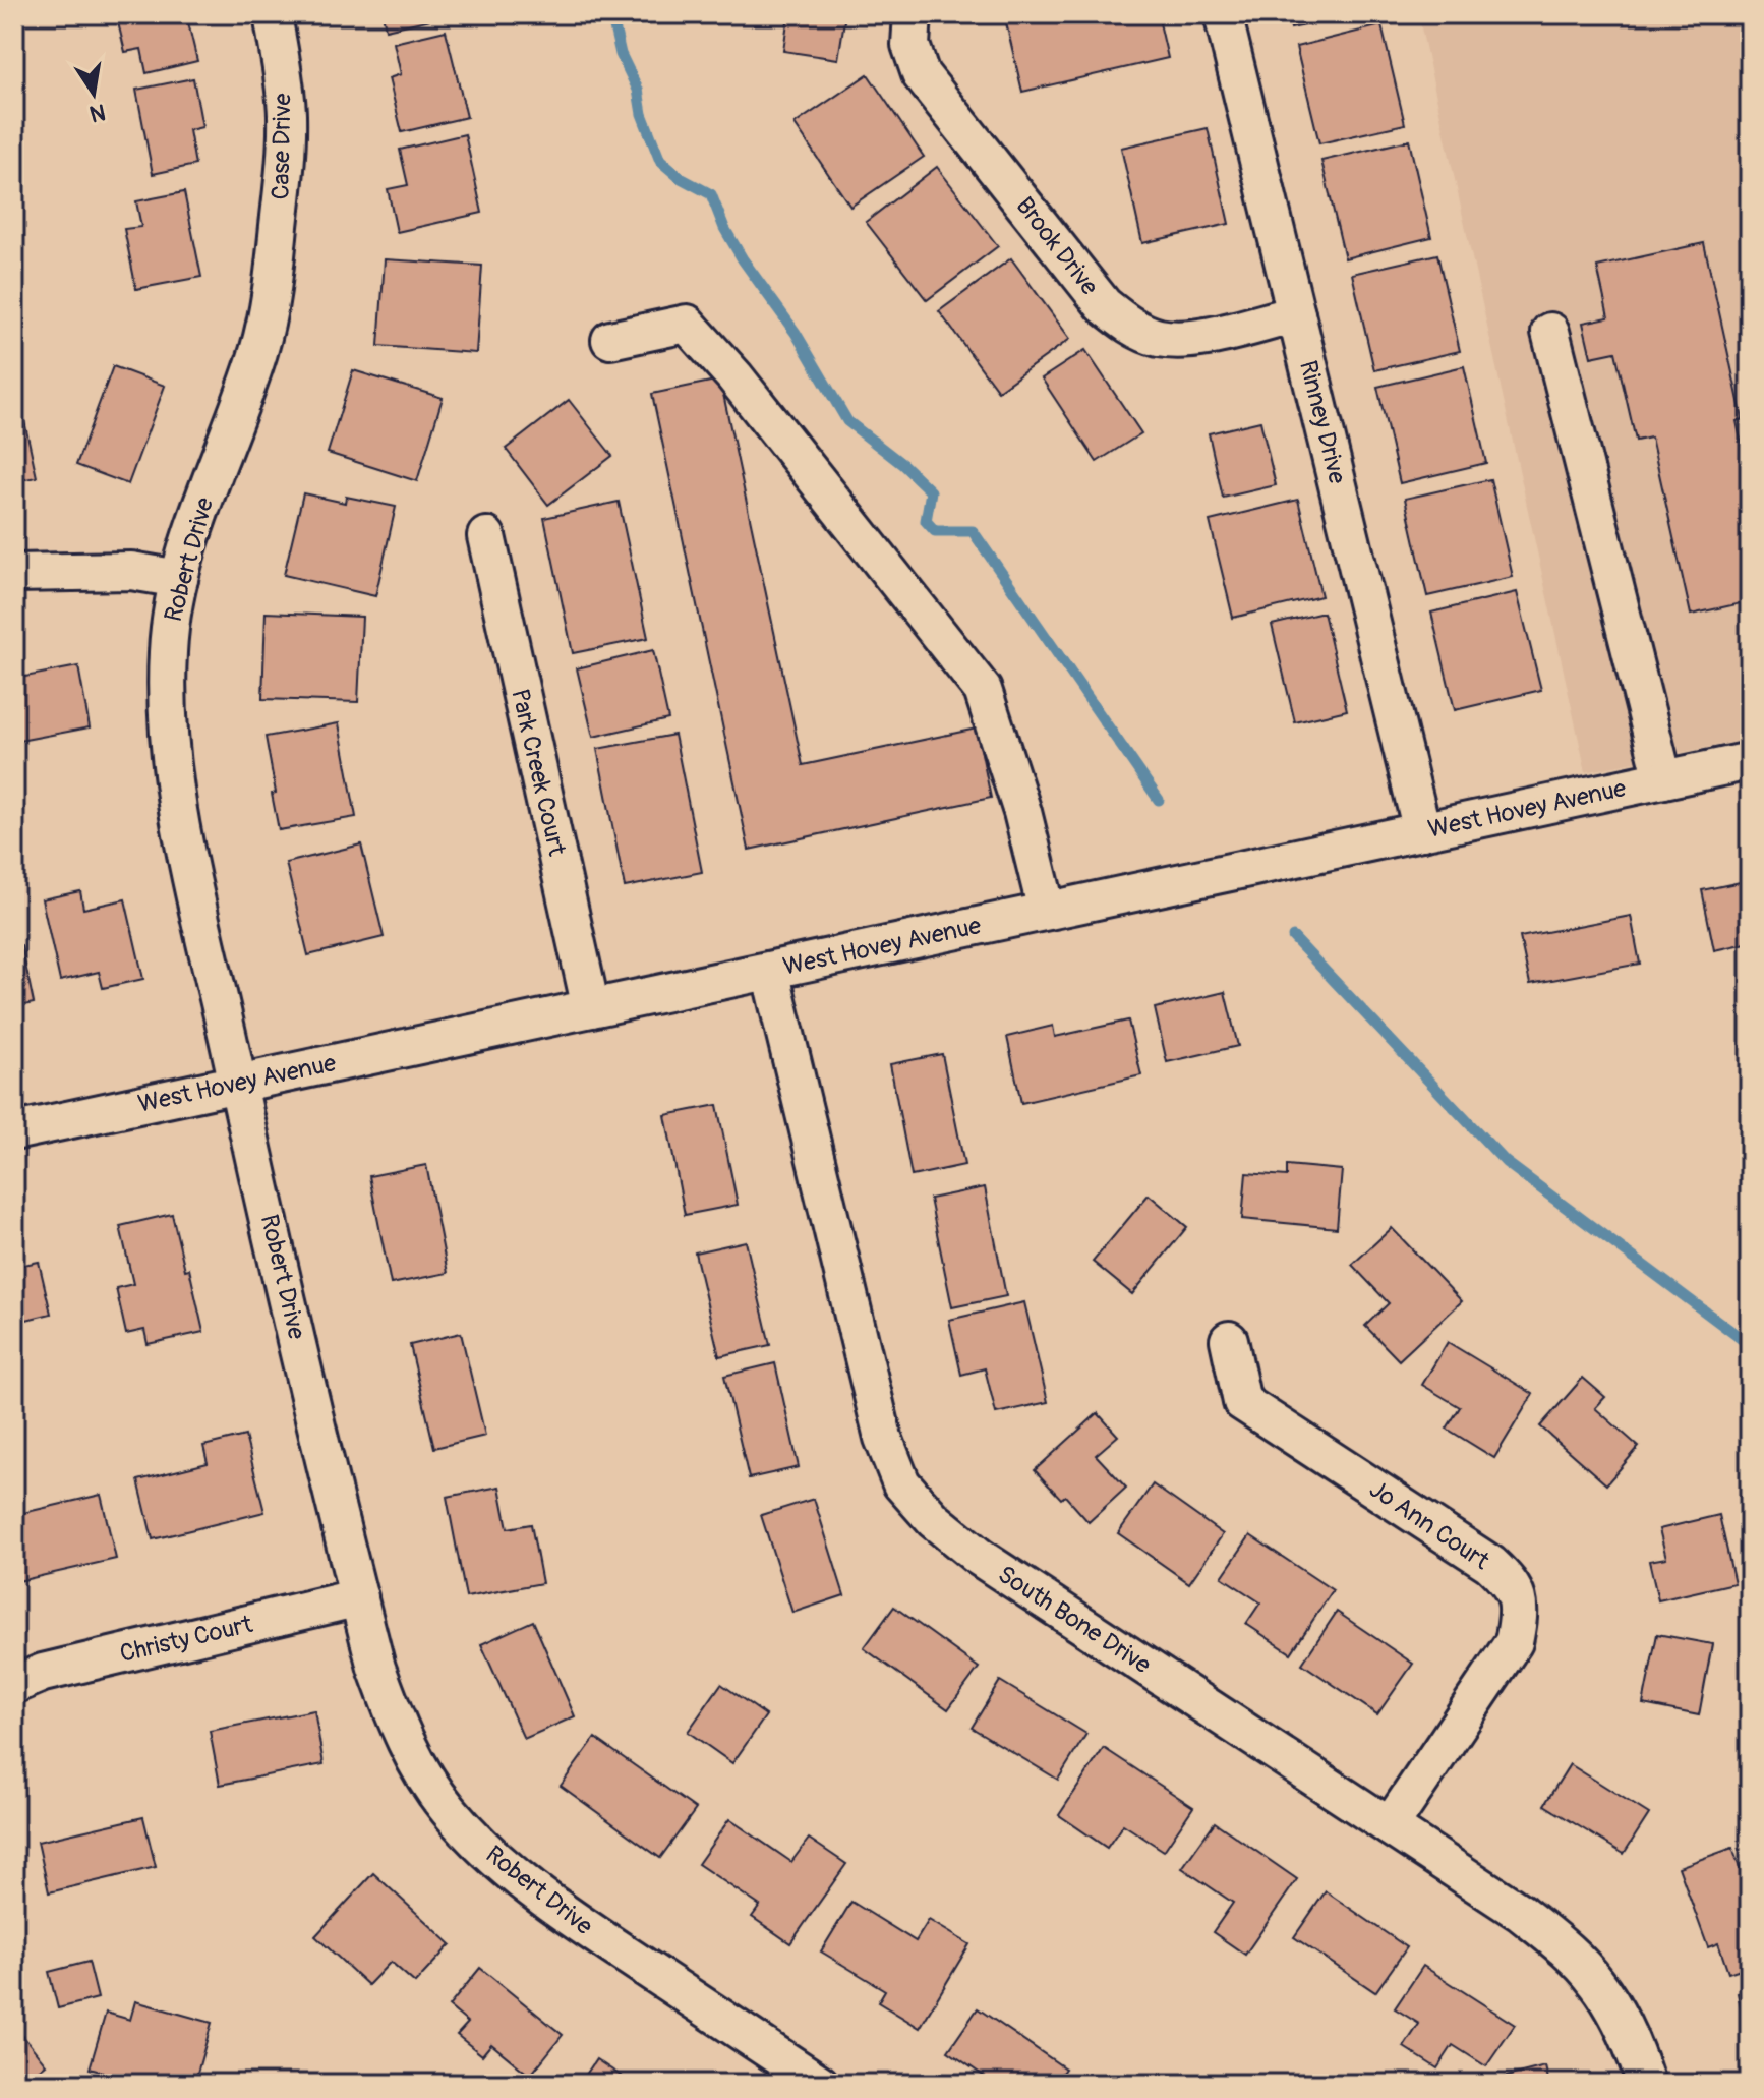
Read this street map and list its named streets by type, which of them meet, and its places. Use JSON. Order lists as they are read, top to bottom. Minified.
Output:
{"streets":{"street":["Case Drive","Brook Drive","Rinney Drive","Robert Drive","Park Creek Court","West Hovey Avenue","Jo Ann Court","South Bone Drive","Christy Court"]},"crossings":[["Case Drive","Robert Drive"],["Brook Drive","Rinney Drive"],["Rinney Drive","West Hovey Avenue"],["Robert Drive","West Hovey Avenue"],["Robert Drive","Christy Court"],["Park Creek Court","West Hovey Avenue"],["West Hovey Avenue","South Bone Drive"],["Jo Ann Court","South Bone Drive"]],"north":"bottom"}
